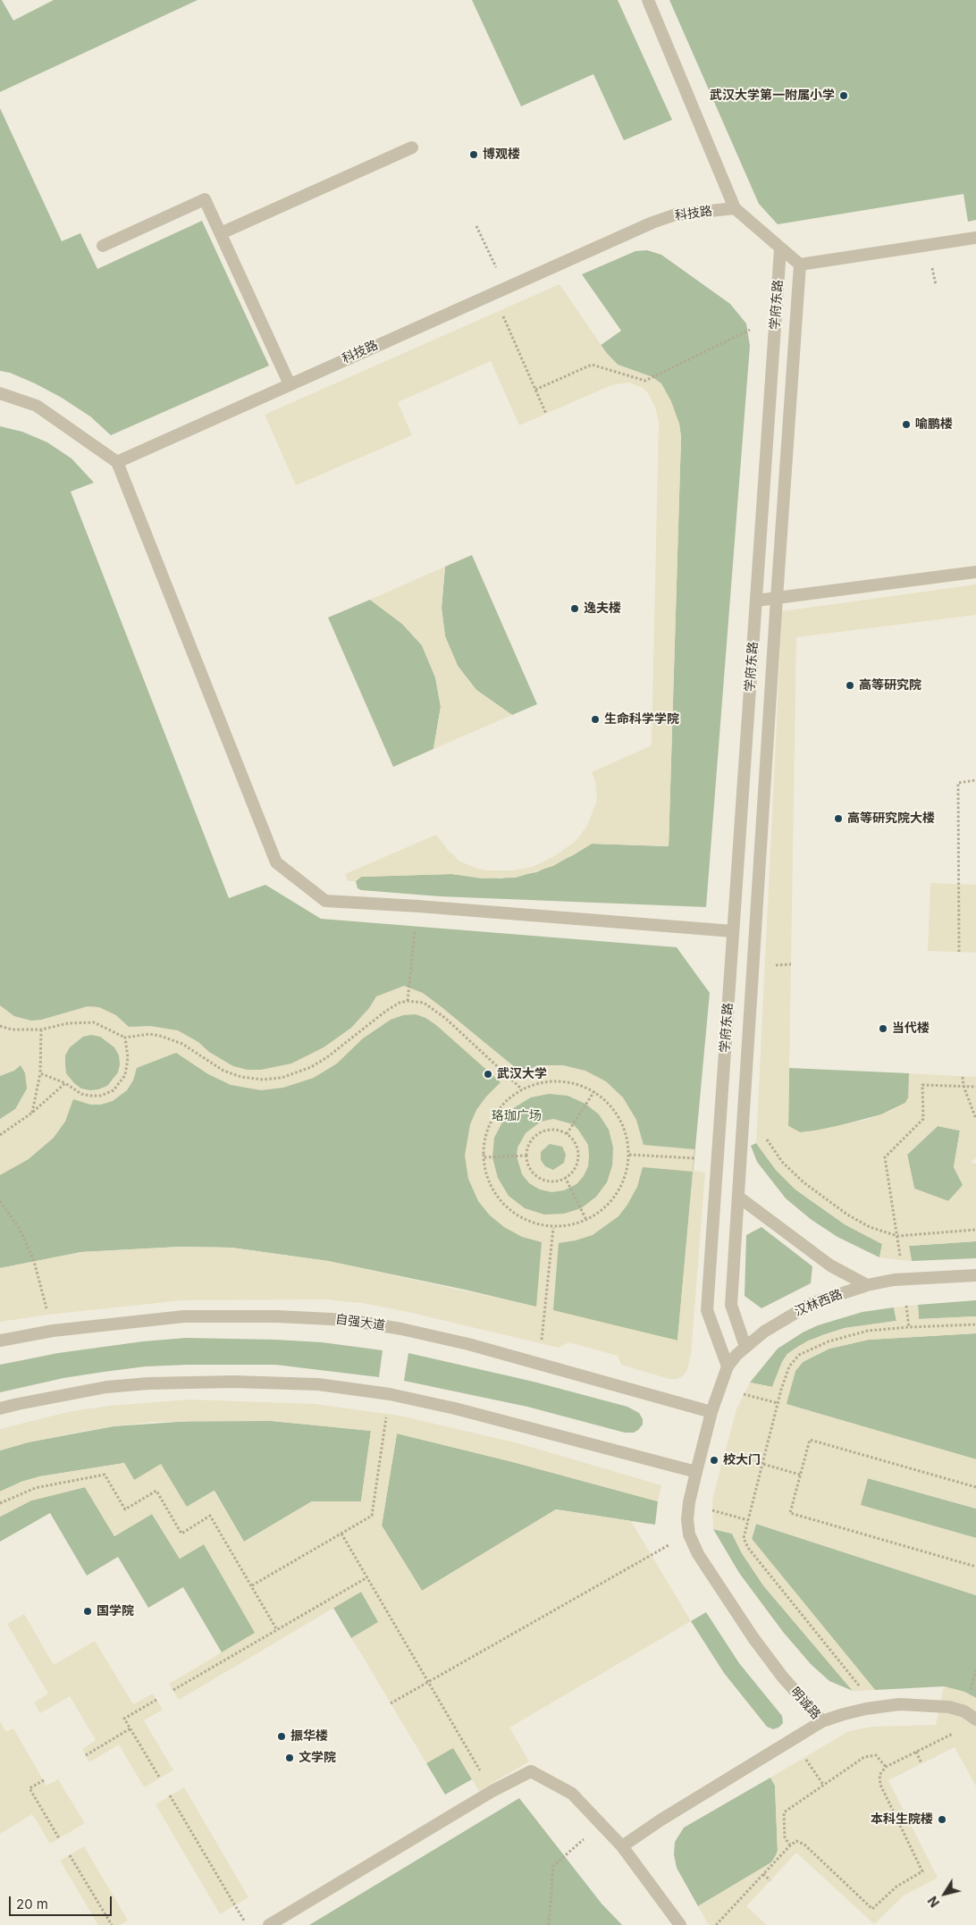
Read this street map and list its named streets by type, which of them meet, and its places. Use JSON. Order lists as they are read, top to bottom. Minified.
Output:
{"streets":{"street":["科技路","学府东路","汉林西路","自强大道","明诚路"]},"crossings":[["学府东路","汉林西路"],["汉林西路","自强大道"],["汉林西路","明诚路"]],"parks":["珞珈广场"],"places":["武汉大学第一附属小学","博观楼","喻鹏楼","逸夫楼","高等研究院","生命科学学院","高等研究院大楼","当代楼","武汉大学","校大门","国学院","振华楼","文学院","本科生院楼"],"scale_bar":"20 m","north":"bottom left"}
